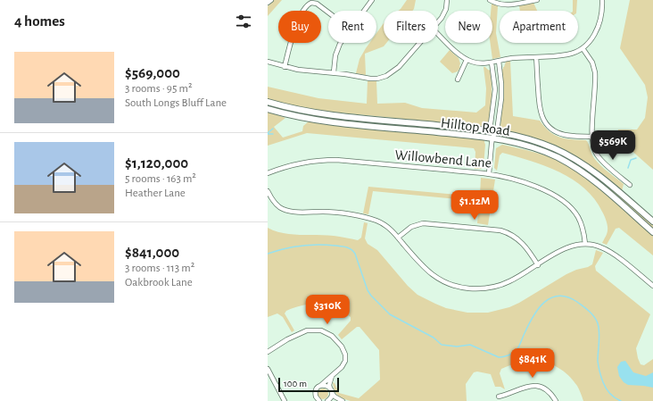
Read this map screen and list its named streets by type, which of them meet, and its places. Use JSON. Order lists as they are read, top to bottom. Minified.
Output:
{"streets":{"main road":["Hilltop Road"],"street":["Willowbend Lane"]},"scale_bar":"100 m","page":{"heading":"4 homes","chip":["Buy","Rent","Filters","New","Apartment"],"list":[{"name":"$569,000","note":"3 rooms · 95 m² · South Longs Bluff Lane"},{"name":"$1,120,000","note":"5 rooms · 163 m² · Heather Lane"},{"name":"$841,000","note":"3 rooms · 113 m² · Oakbrook Lane"}],"price":["$569K","$1.12M","$310K","$841K"],"scale":"100 m"}}
